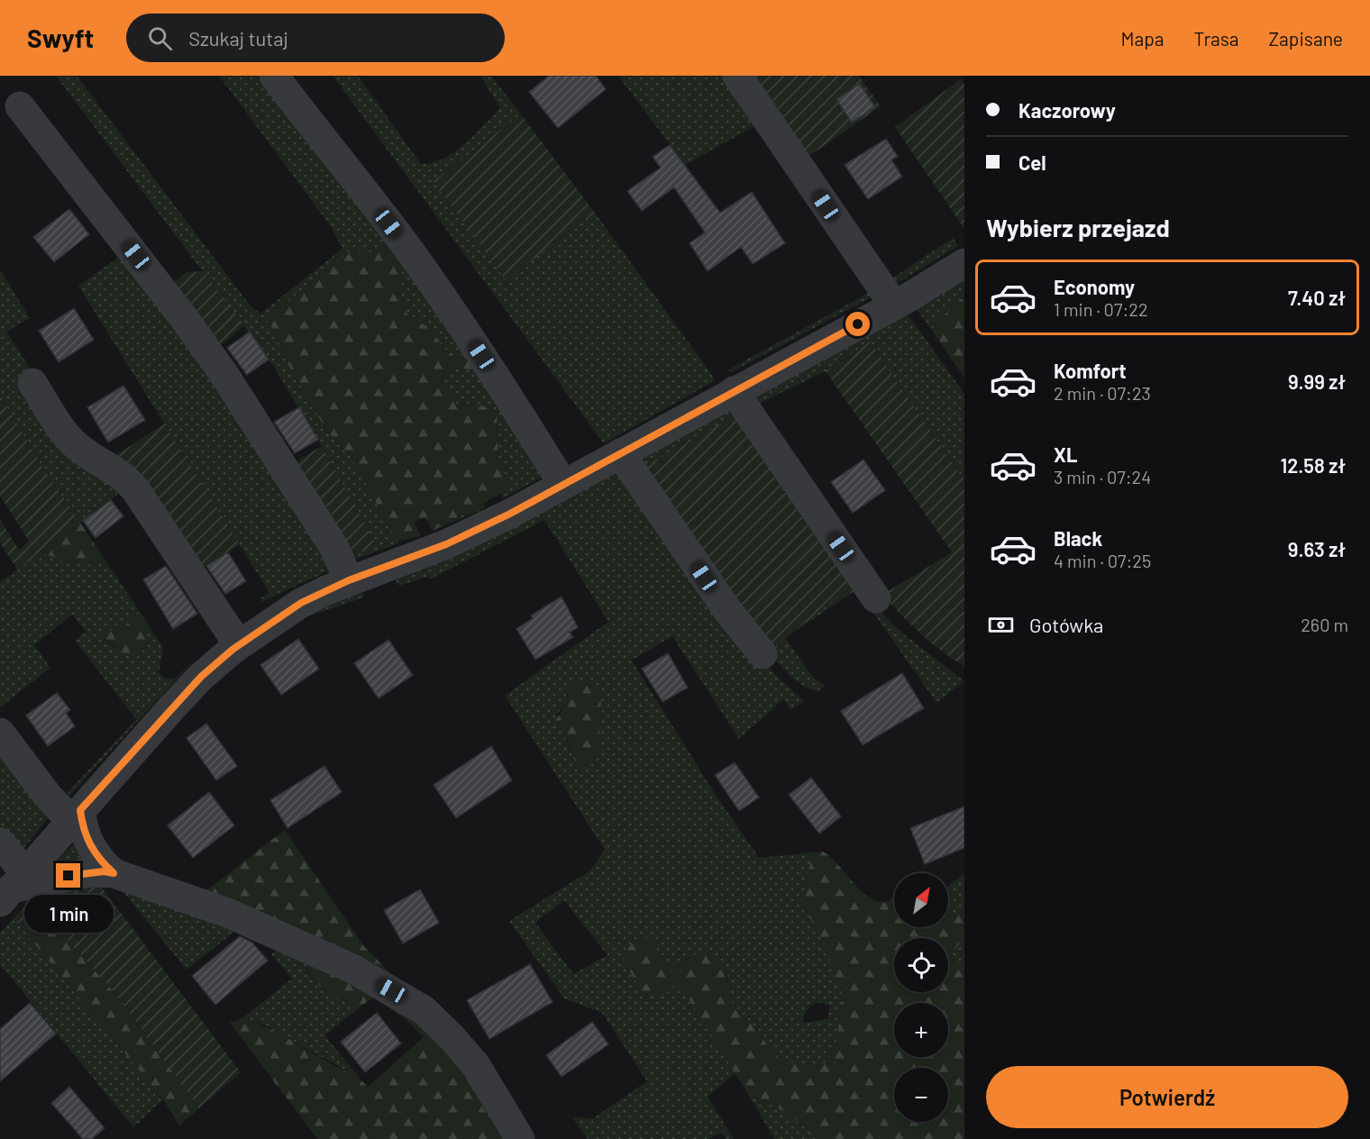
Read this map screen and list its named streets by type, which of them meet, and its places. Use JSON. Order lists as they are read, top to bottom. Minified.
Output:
{"north":"top right","page":{"header":"Swyft","search":"Szukaj tutaj","nav":["Mapa","Trasa","Zapisane"],"banner":["Kaczorowy","Cel"],"heading":"Wybierz przejazd","list":[{"name":"Economy","note":"1 min · 07:22","value":"7.40 zł"},{"name":"Komfort","note":"2 min · 07:23","value":"9.99 zł"},{"name":"XL","note":"3 min · 07:24","value":"12.58 zł"},{"name":"Black","note":"4 min · 07:25","value":"9.63 zł"}],"pay":["Gotówka","260 m"],"map_buttons":["+","−"],"bubble":"1 min","buttons":"Potwierdź"}}
